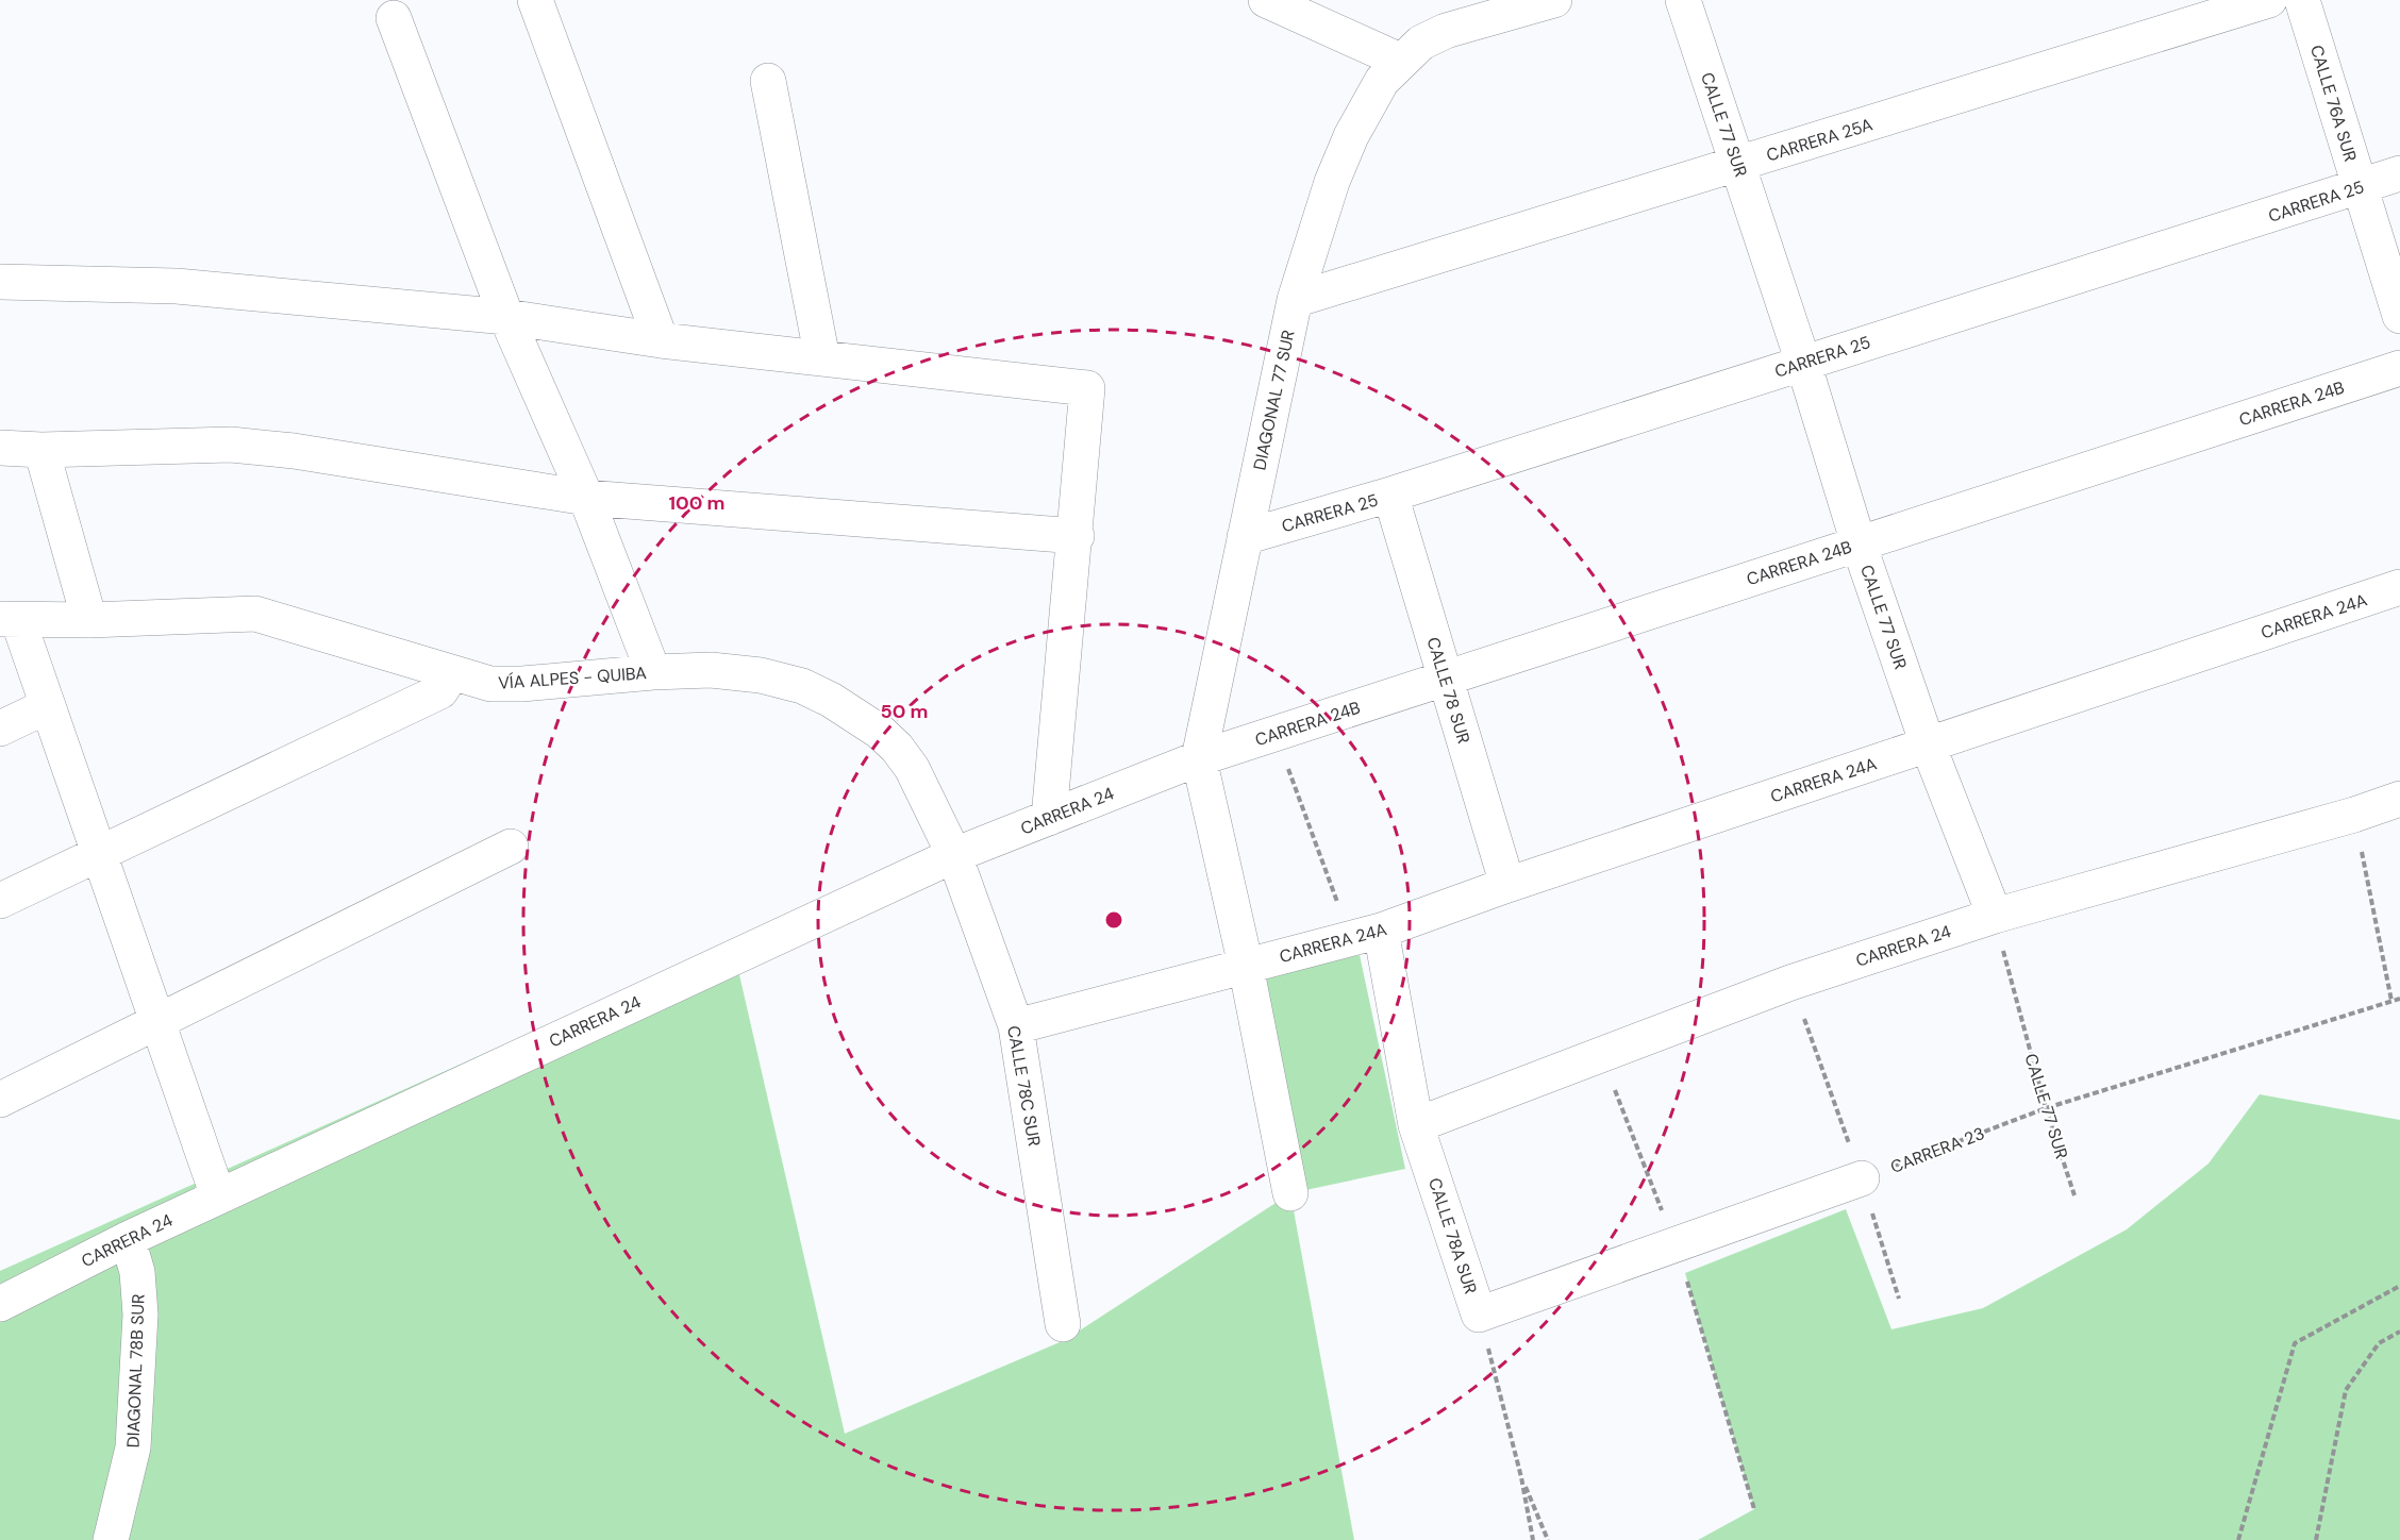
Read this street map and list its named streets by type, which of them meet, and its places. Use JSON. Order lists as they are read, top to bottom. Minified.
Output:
{"streets":{"street":["CALLE 76A SUR","CALLE 77 SUR","CARRERA 25A","CARRERA 25","DIAGONAL 77 SUR","CARRERA 24B","CARRERA 24A","VÍA ALPES - QUIBA","CALLE 78 SUR","CARRERA 24","CALLE 78C SUR","CALLE 78A SUR","DIAGONAL 78B SUR"],"path":["CARRERA 23"]},"crossings":[["CALLE 76A SUR","CARRERA 25"],["CALLE 77 SUR","CARRERA 25A"],["CALLE 77 SUR","CARRERA 25"],["CALLE 77 SUR","CARRERA 24B"],["CALLE 77 SUR","CARRERA 24A"],["CALLE 77 SUR","CARRERA 24"],["CALLE 77 SUR","CARRERA 23"],["CARRERA 25A","DIAGONAL 77 SUR"],["CARRERA 25","DIAGONAL 77 SUR"],["CARRERA 25","CALLE 78 SUR"],["DIAGONAL 77 SUR","CARRERA 24B"],["DIAGONAL 77 SUR","CARRERA 24"],["CARRERA 24B","CALLE 78 SUR"],["CARRERA 24B","CARRERA 24"],["CARRERA 24A","CALLE 78 SUR"],["CARRERA 24A","CALLE 78C SUR"],["CARRERA 24A","CALLE 78A SUR"],["VÍA ALPES - QUIBA","CARRERA 24"],["VÍA ALPES - QUIBA","CALLE 78C SUR"],["CARRERA 24","CALLE 78C SUR"],["CARRERA 24","CALLE 78A SUR"],["CARRERA 24","DIAGONAL 78B SUR"]],"rings":["100 m","50 m"]}
